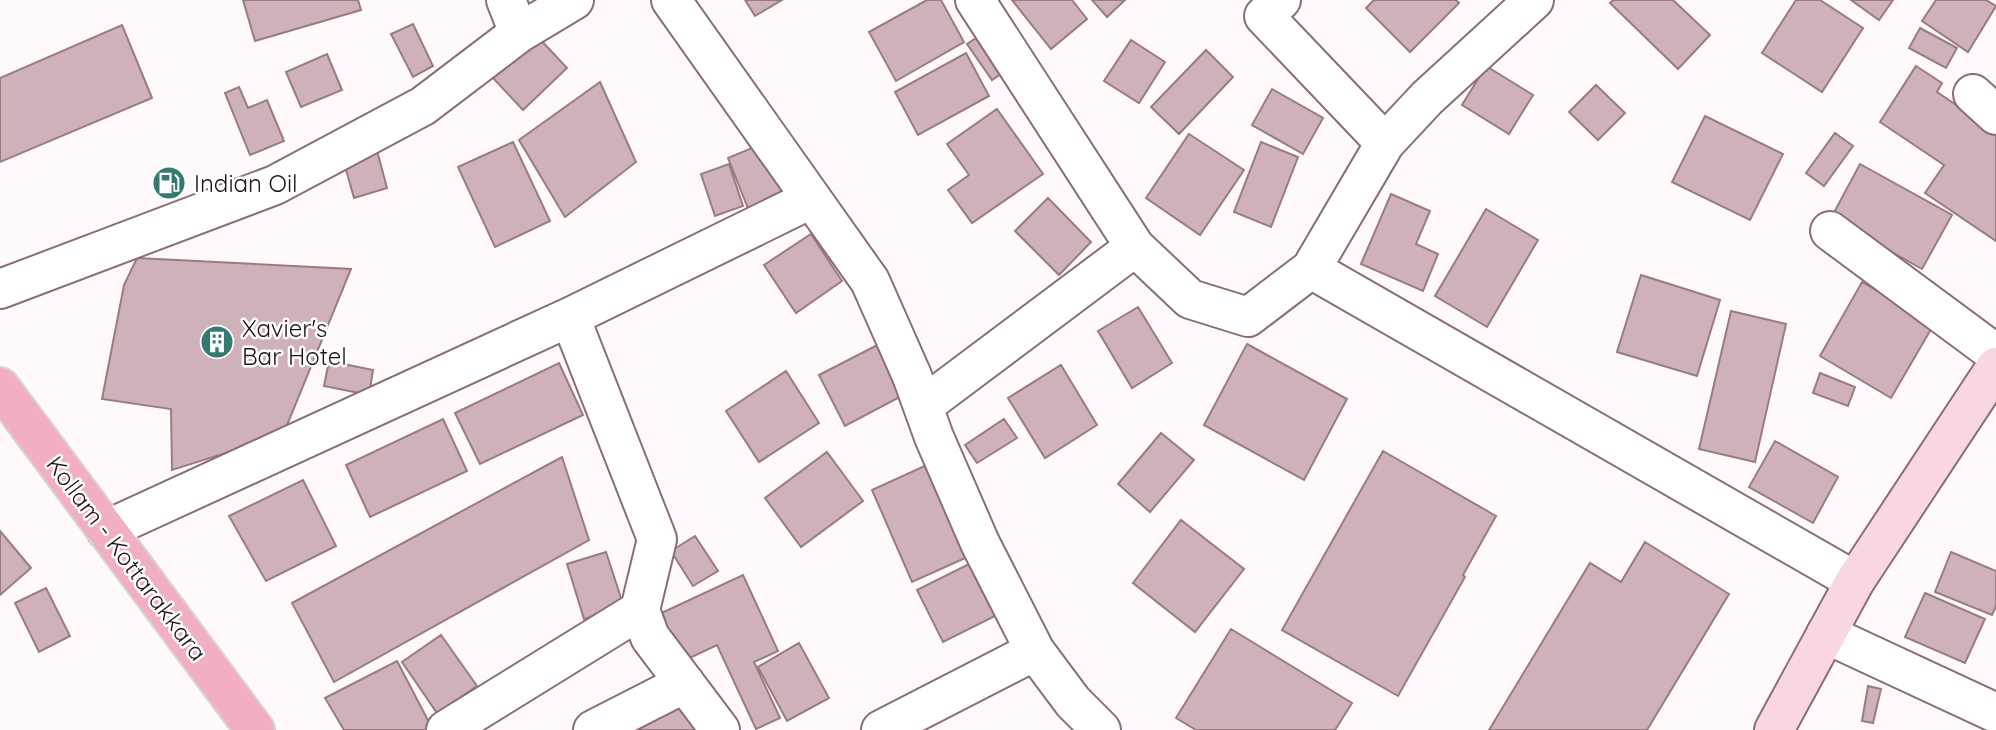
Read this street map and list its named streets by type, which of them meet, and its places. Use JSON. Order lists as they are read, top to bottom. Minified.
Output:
{"streets":{"main road":["Kollam - Kottarakkara"]},"places":{"fuel station":["Indian Oil"],"building":["Xavier's Bar Hotel"]}}
